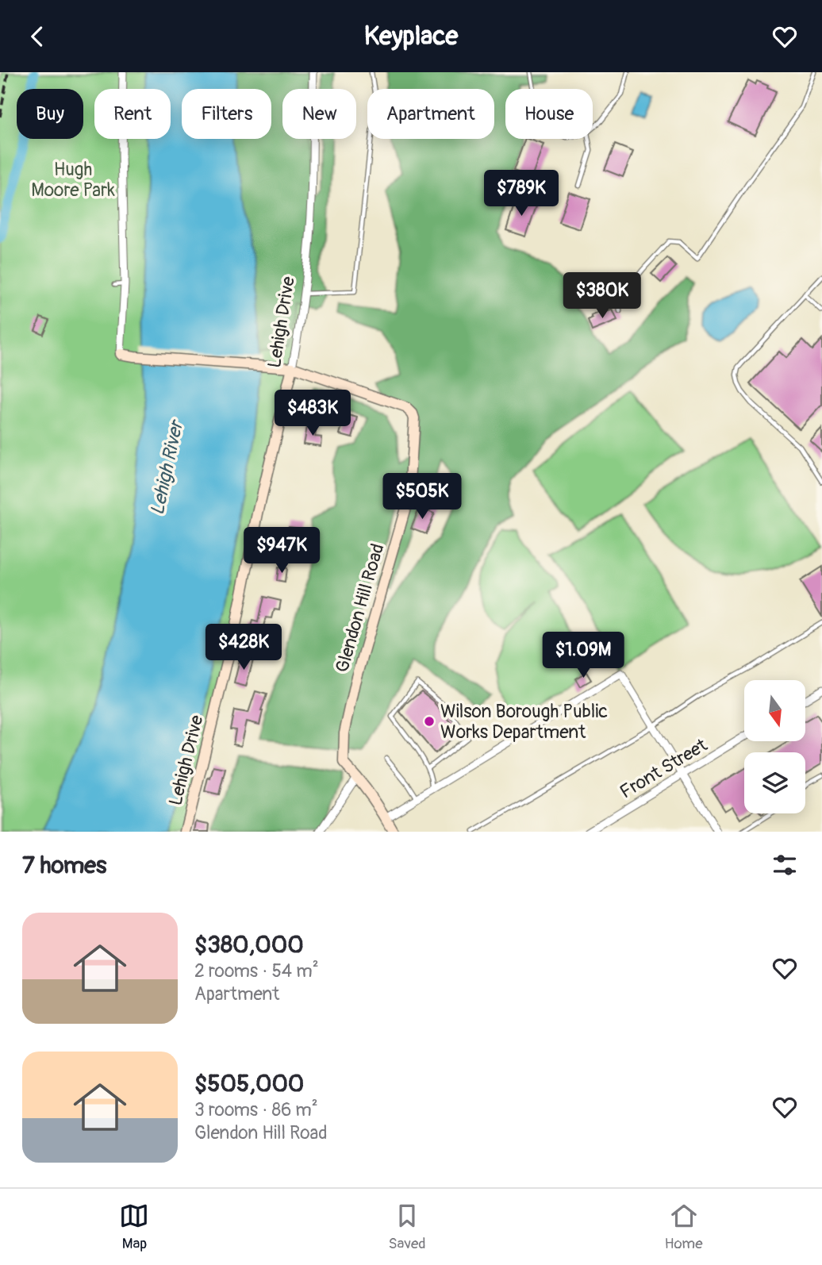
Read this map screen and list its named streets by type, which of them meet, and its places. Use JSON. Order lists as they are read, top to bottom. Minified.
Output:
{"streets":{"street":["Lehigh Drive","Glendon Hill Road","Front Street"]},"crossings":[["Lehigh Drive","Glendon Hill Road"]],"water":["Lehigh River"],"parks":["Hugh Moore Park"],"places":["Wilson Borough Public Works Department"],"north":"bottom","page":{"header":"Keyplace","chip":["Buy","Rent","Filters","New","Apartment","House"],"price":["$789K","$380K","$483K","$505K","$947K","$428K","$1.09M"],"heading":"7 homes","list":[{"name":"$380,000","note":"2 rooms · 54 m² · Apartment"},{"name":"$505,000","note":"3 rooms · 86 m² · Glendon Hill Road"}],"tabs":["Map","Saved","Home"]}}
